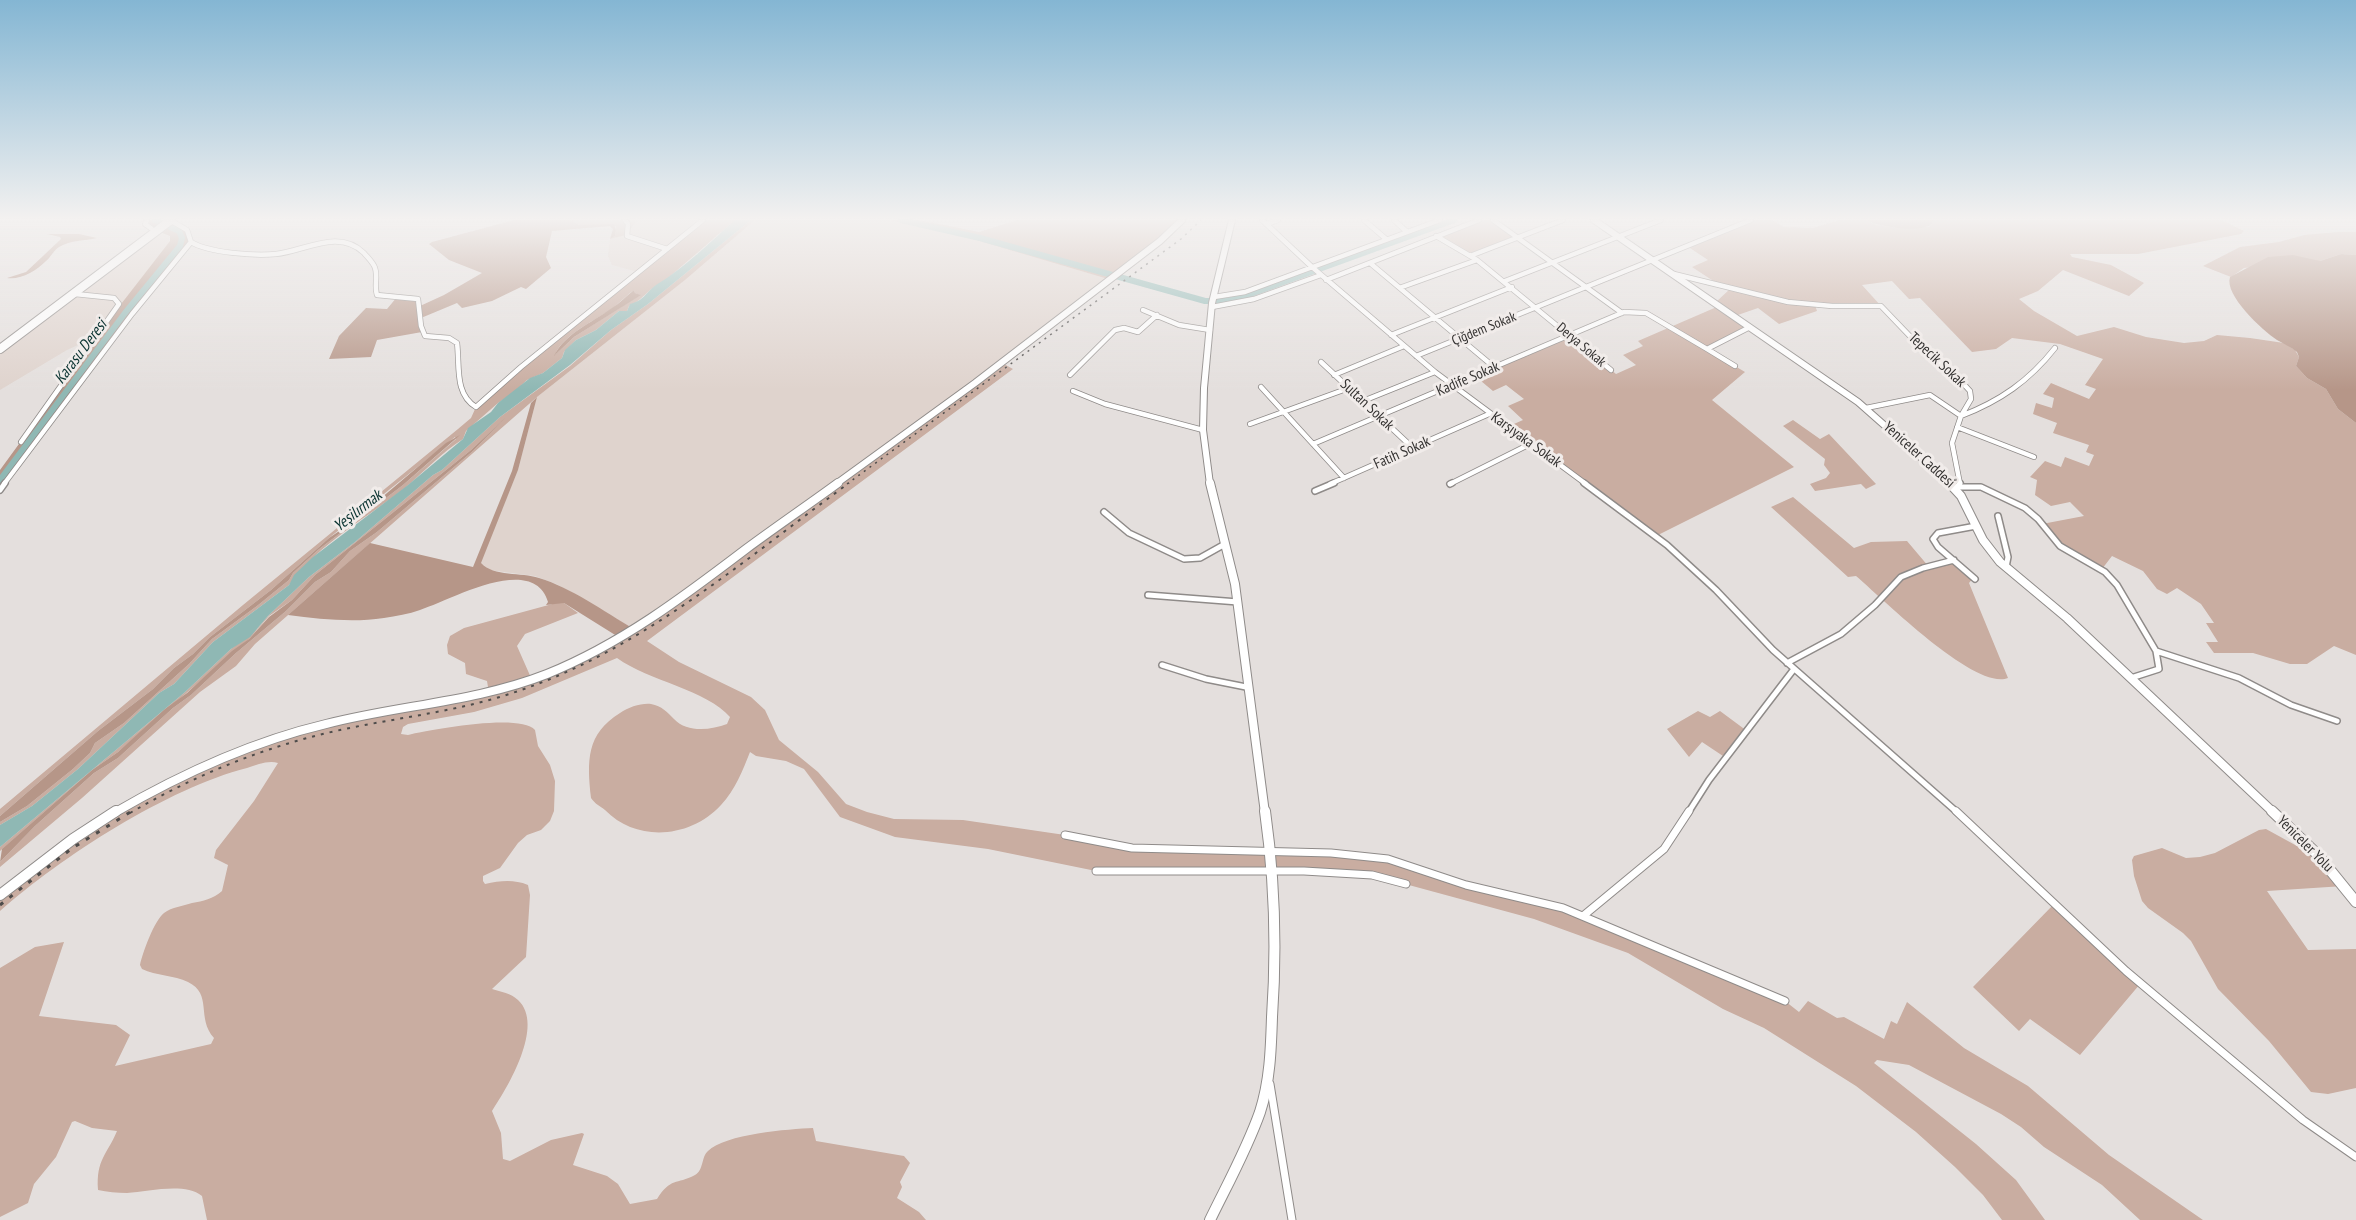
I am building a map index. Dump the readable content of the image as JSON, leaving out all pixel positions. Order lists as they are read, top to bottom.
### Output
{
  "streets": {
    "street": [
      "Çiğdem Sokak",
      "Derya Sokak",
      "Tepecik Sokak",
      "Kadife Sokak",
      "Sultan Sokak",
      "Karşıyaka Sokak",
      "Fatih Sokak",
      "Yeniceler Caddesi",
      "Yeniceler Yolu"
    ]
  },
  "crossings": [
    ["Çiğdem Sokak", "Derya Sokak"],
    ["Çiğdem Sokak", "Karşıyaka Sokak"],
    ["Derya Sokak", "Kadife Sokak"],
    ["Tepecik Sokak", "Yeniceler Caddesi"],
    ["Kadife Sokak", "Sultan Sokak"],
    ["Kadife Sokak", "Karşıyaka Sokak"],
    ["Sultan Sokak", "Fatih Sokak"],
    ["Karşıyaka Sokak", "Fatih Sokak"],
    ["Yeniceler Caddesi", "Yeniceler Yolu"]
  ],
  "water": ["Karasu Deresi", "Yeşilırmak"]
}
